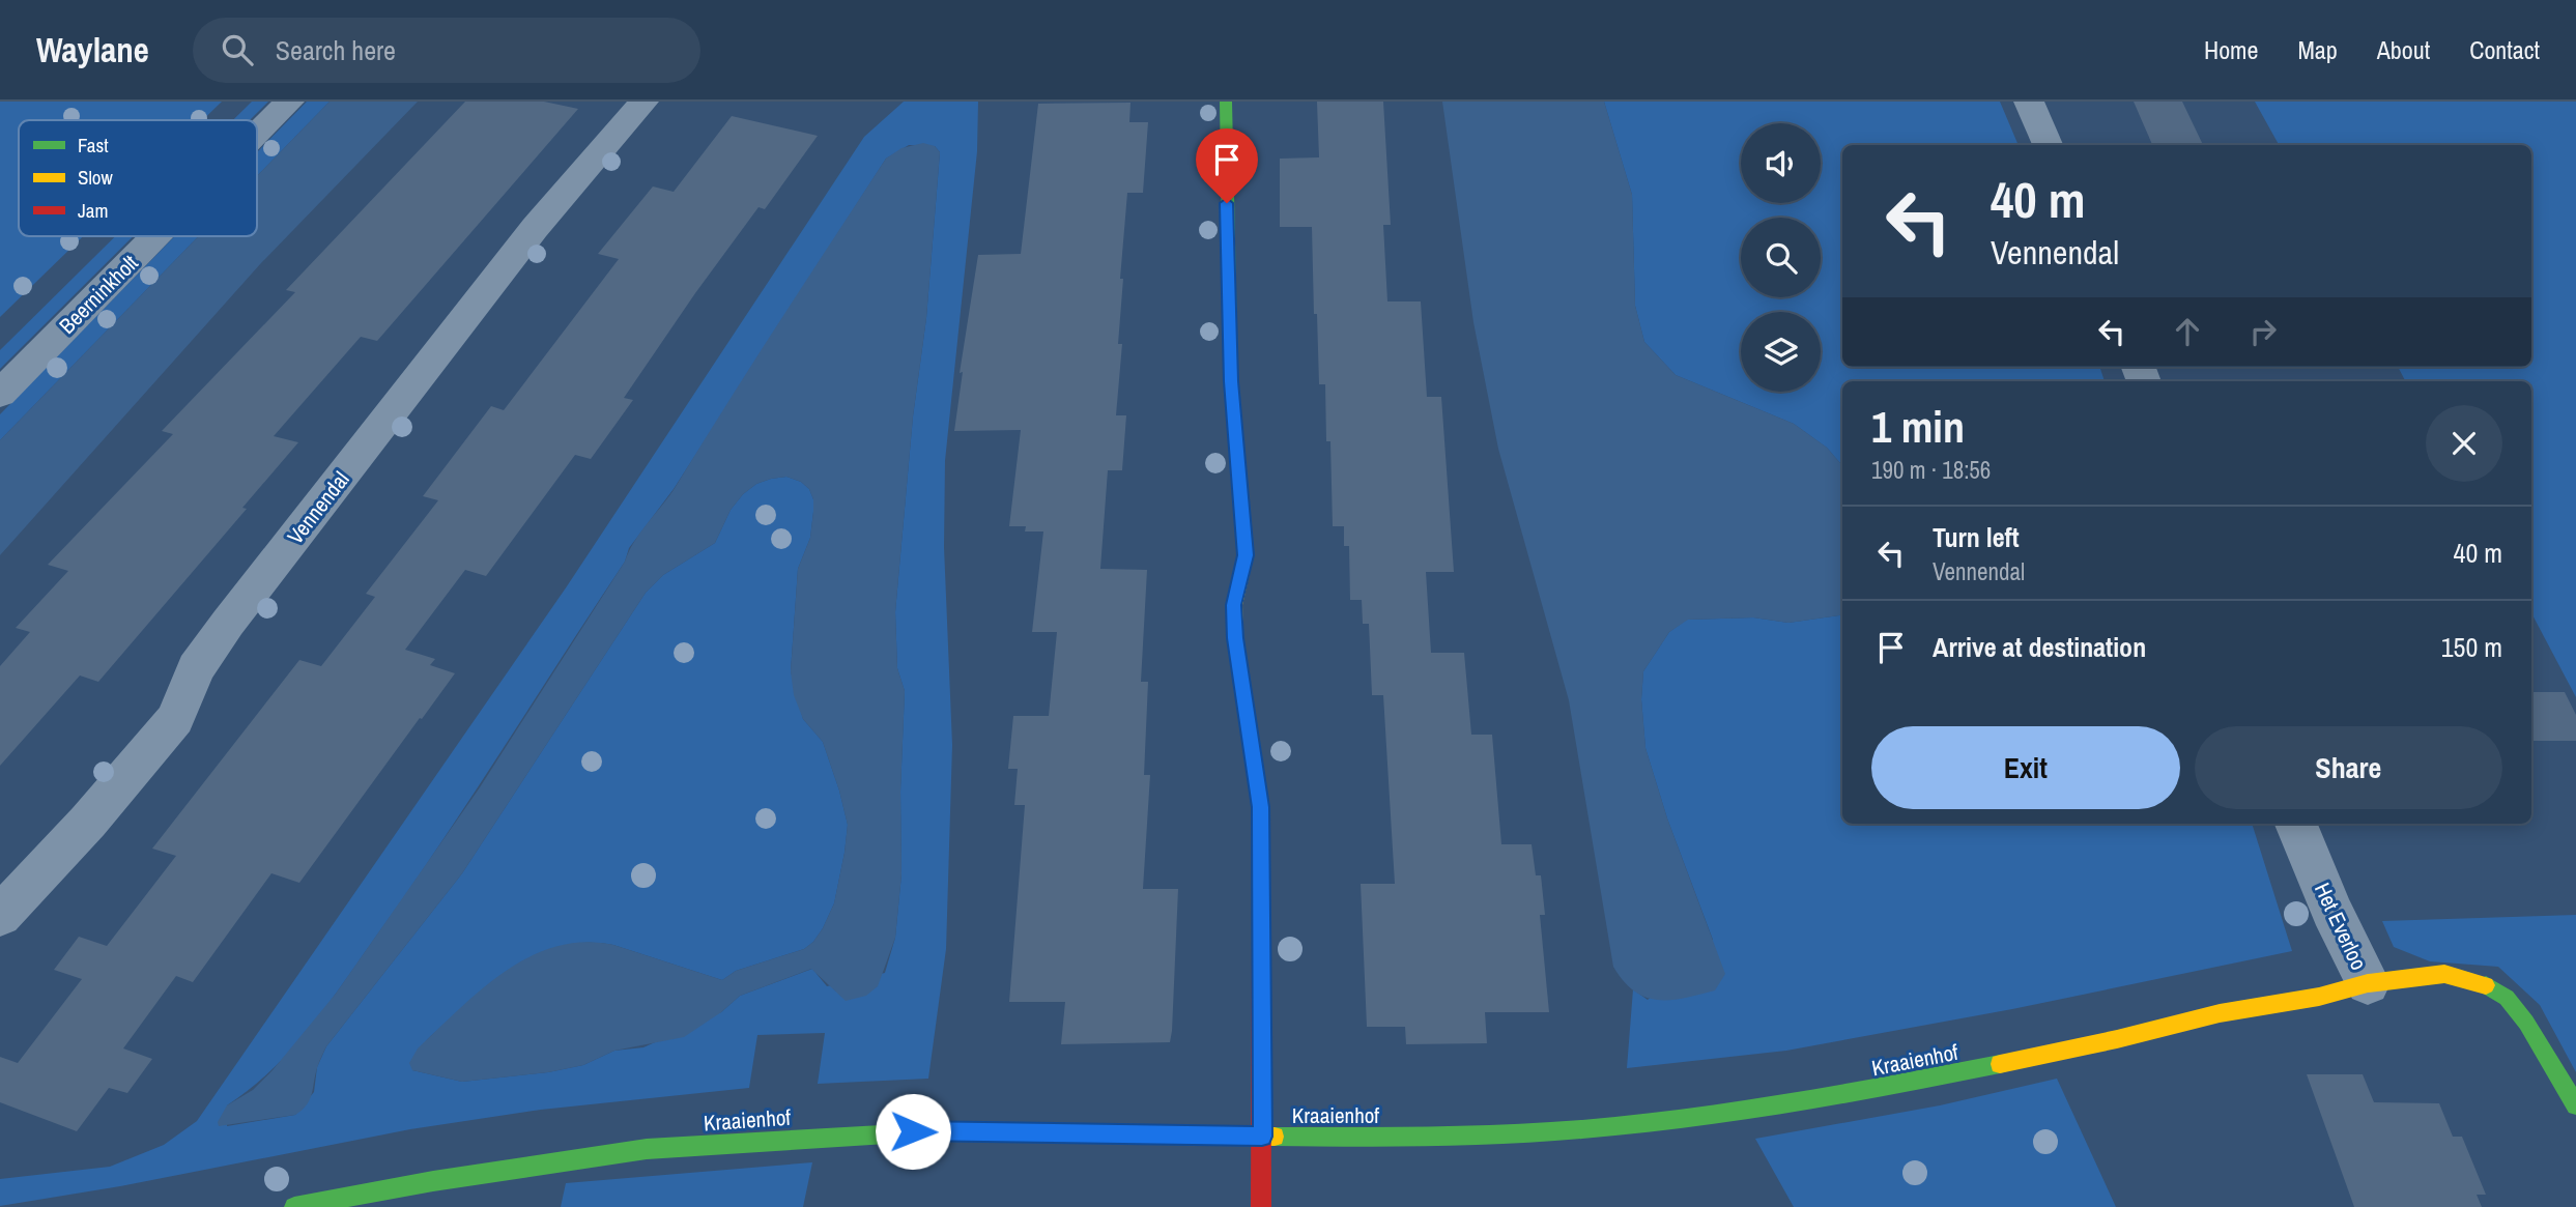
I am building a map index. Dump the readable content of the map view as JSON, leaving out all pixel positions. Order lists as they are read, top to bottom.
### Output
{
  "streets": {
    "street": [
      "Beerninkholt",
      "Vennendal",
      "Het Everloo",
      "Kraaienhof"
    ]
  },
  "crossings": [
    ["Het Everloo", "Kraaienhof"]
  ],
  "legend": ["Fast", "Slow", "Jam"],
  "page": {
    "header": "Waylane",
    "search": "Search here",
    "nav": [
      "Home",
      "Map",
      "About",
      "Contact"
    ],
    "turn": ["40 m", "Vennendal"],
    "heading": ["1 min", "190 m · 18:56"],
    "list": [
      {
        "name": "Turn left",
        "note": "Vennendal",
        "value": "40 m"
      },
      {
        "name": "Arrive at destination",
        "value": "150 m"
      }
    ],
    "buttons": ["Exit", "Share"]
  }
}
